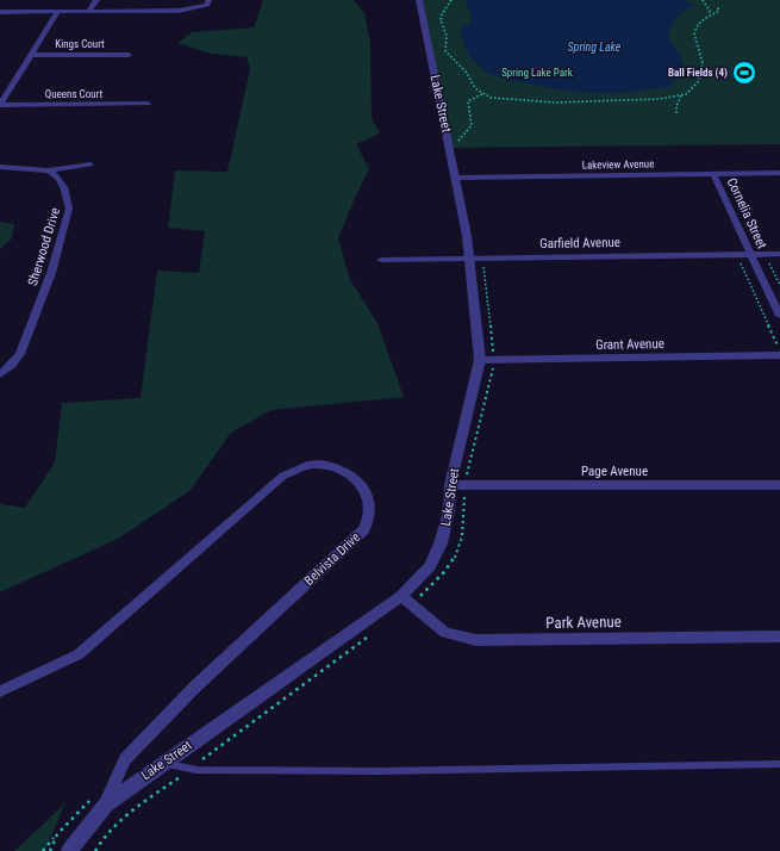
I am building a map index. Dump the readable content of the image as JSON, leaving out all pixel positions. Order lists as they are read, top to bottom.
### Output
{
  "streets": {
    "street": [
      "Kings Court",
      "Queens Court",
      "Lake Street",
      "Lakeview Avenue",
      "Cornelia Street",
      "Garfield Avenue",
      "Sherwood Drive",
      "Grant Avenue",
      "Page Avenue",
      "Belvista Drive",
      "Park Avenue"
    ]
  },
  "crossings": [
    ["Lake Street", "Lakeview Avenue"],
    ["Lake Street", "Garfield Avenue"],
    ["Lake Street", "Grant Avenue"],
    ["Lake Street", "Page Avenue"],
    ["Lake Street", "Belvista Drive"],
    ["Lake Street", "Park Avenue"],
    ["Lakeview Avenue", "Cornelia Street"],
    ["Cornelia Street", "Garfield Avenue"]
  ],
  "water": ["Spring Lake"],
  "parks": ["Spring Lake Park"],
  "places": {
    "sports": ["Ball Fields (4)"]
  }
}
